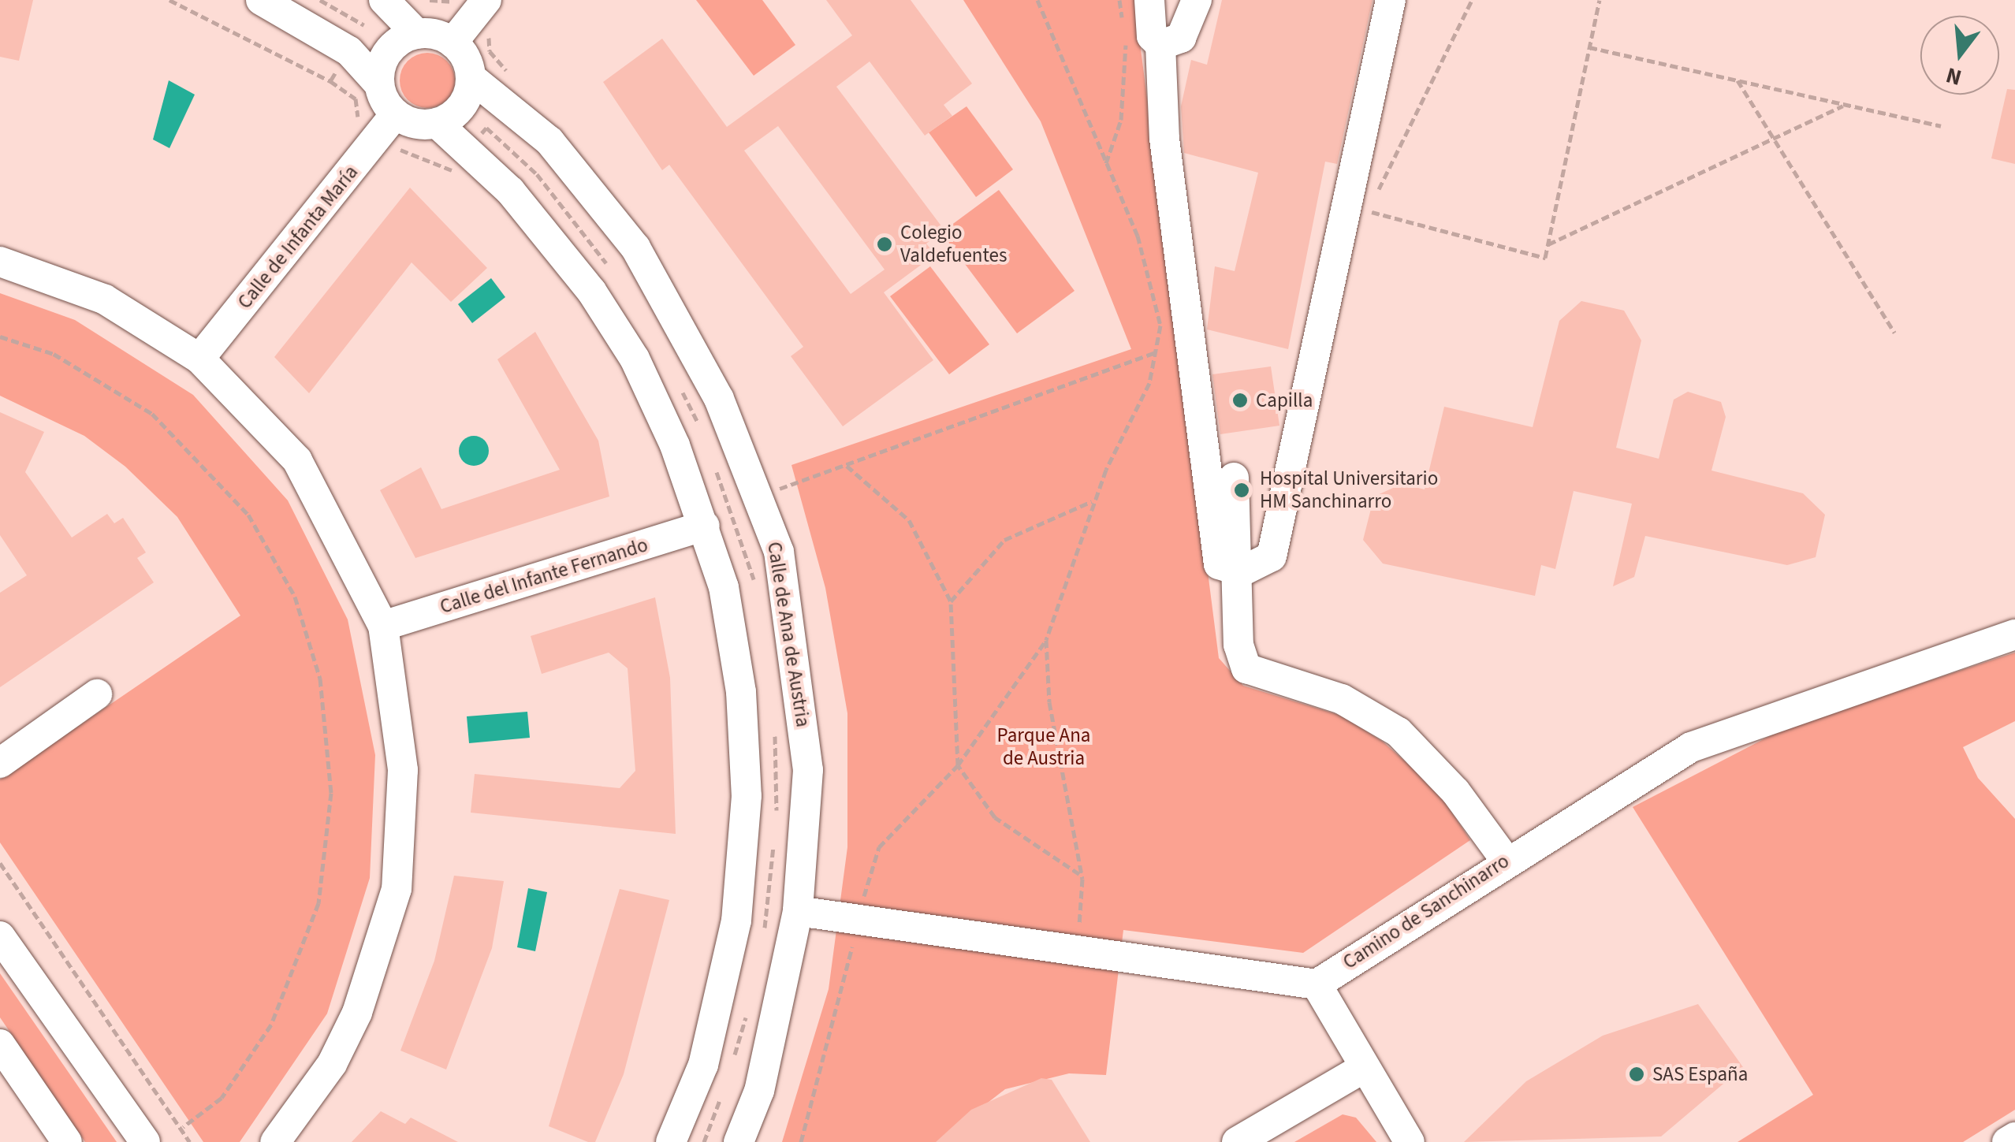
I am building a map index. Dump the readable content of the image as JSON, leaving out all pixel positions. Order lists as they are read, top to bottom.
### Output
{
  "streets": {
    "street": [
      "Calle de Infanta María",
      "Calle del Infante Fernando",
      "Calle de Ana de Austria",
      "Camino de Sanchinarro"
    ]
  },
  "crossings": [
    ["Calle de Infanta María", "Calle de Ana de Austria"]
  ],
  "parks": ["Parque Ana de Austria"],
  "places": [
    "Colegio Valdefuentes",
    "Capilla",
    "Hospital Universitario HM Sanchinarro",
    "SAS España"
  ],
  "north": "bottom"
}
